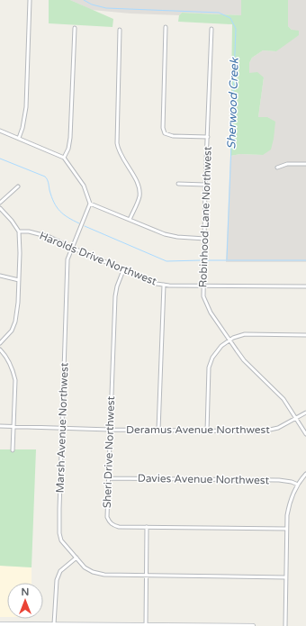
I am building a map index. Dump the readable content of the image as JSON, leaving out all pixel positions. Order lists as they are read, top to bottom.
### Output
{
  "streets": {
    "street": [
      "Robinhood Lane Northwest",
      "Harolds Drive Northwest",
      "Marsh Avenue Northwest",
      "Deramus Avenue Northwest",
      "Sheri Drive Northwest",
      "Davies Avenue Northwest"
    ]
  },
  "crossings": [
    ["Robinhood Lane Northwest", "Harolds Drive Northwest"],
    ["Robinhood Lane Northwest", "Deramus Avenue Northwest"],
    ["Harolds Drive Northwest", "Marsh Avenue Northwest"],
    ["Harolds Drive Northwest", "Sheri Drive Northwest"],
    ["Marsh Avenue Northwest", "Deramus Avenue Northwest"],
    ["Deramus Avenue Northwest", "Sheri Drive Northwest"],
    ["Sheri Drive Northwest", "Davies Avenue Northwest"]
  ],
  "water": ["Sherwood Creek"],
  "north": "top"
}
